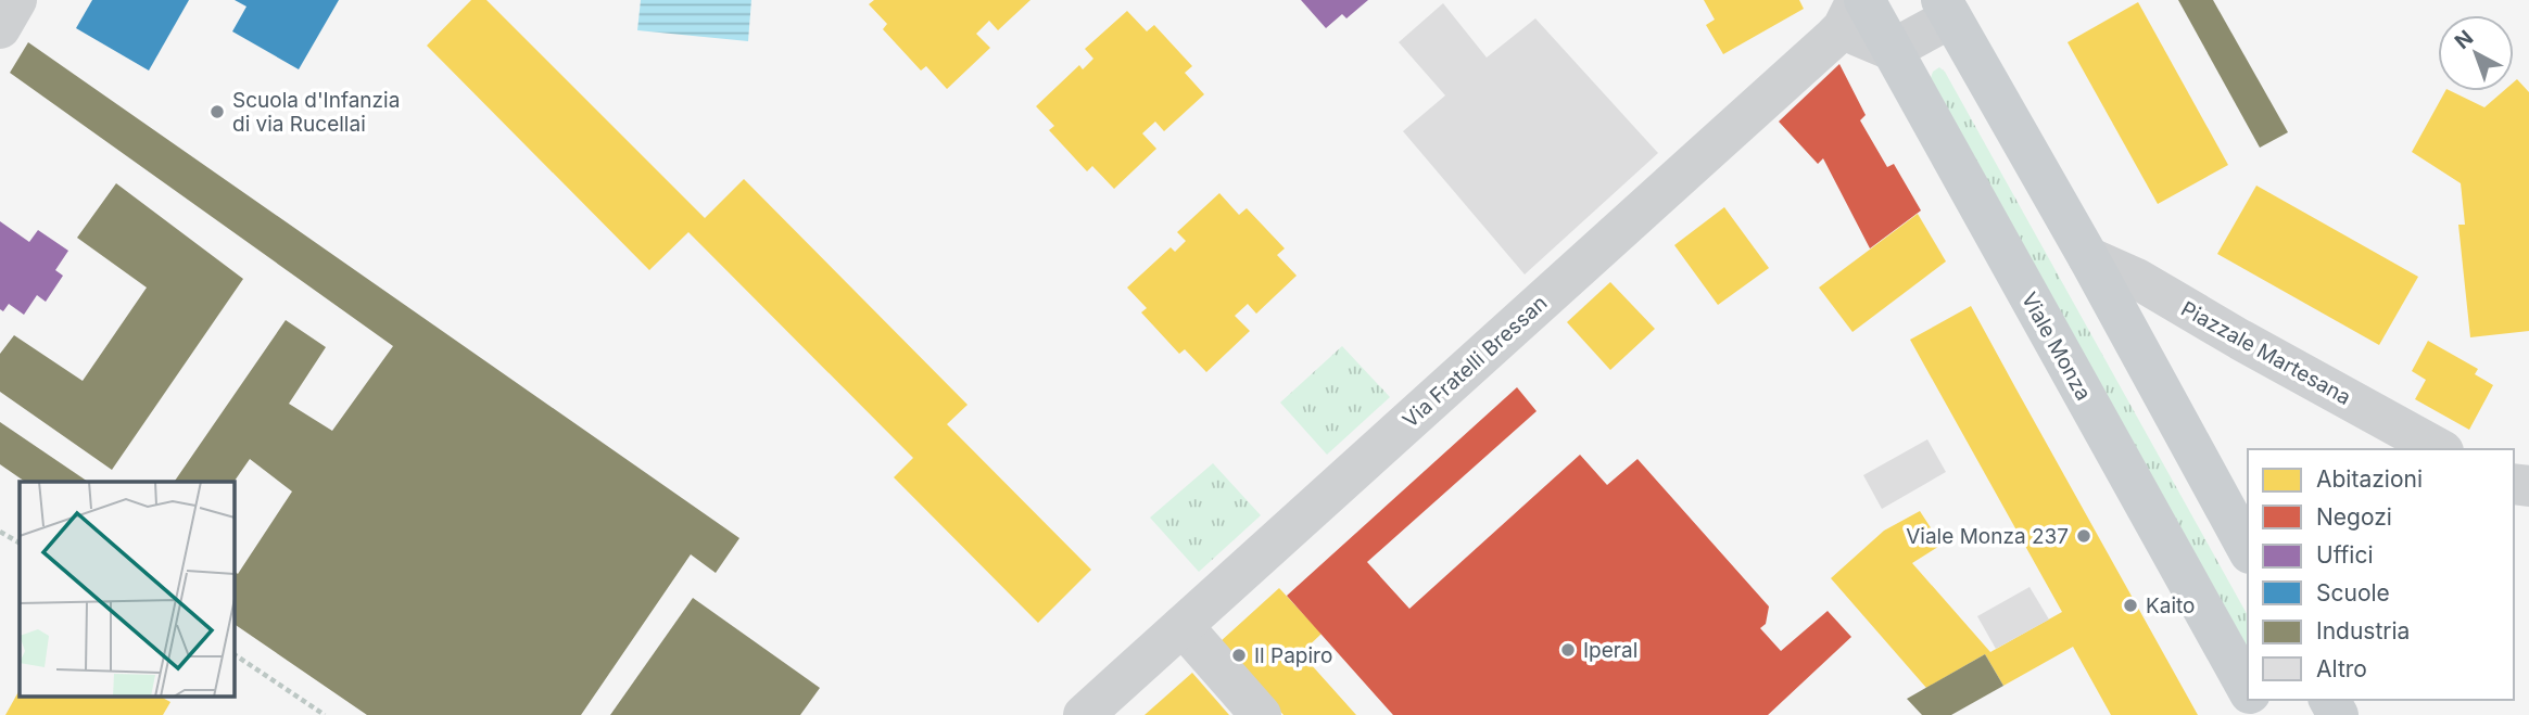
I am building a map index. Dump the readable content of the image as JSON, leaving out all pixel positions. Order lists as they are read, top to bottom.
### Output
{
  "streets": {
    "main road": ["Viale Monza"],
    "street": ["Piazzale Martesana", "Via Fratelli Bressan"]
  },
  "crossings": [
    ["Viale Monza", "Via Fratelli Bressan"]
  ],
  "places": [
    "Scuola d'Infanzia di via Rucellai",
    "Viale Monza 237",
    "Kaito",
    "Iperal",
    "Il Papiro"
  ],
  "legend": [
    "Abitazioni",
    "Negozi",
    "Uffici",
    "Scuole",
    "Industria",
    "Altro"
  ],
  "north": "top left"
}
